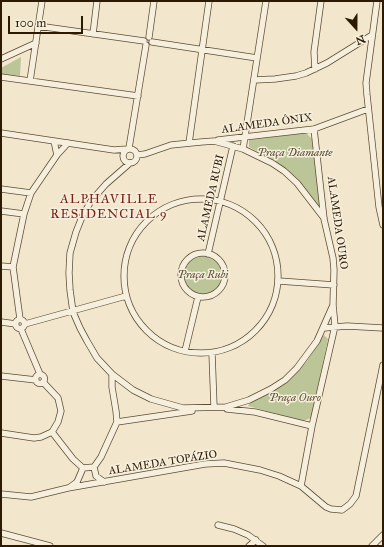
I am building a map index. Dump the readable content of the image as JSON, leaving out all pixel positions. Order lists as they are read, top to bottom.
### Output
{
  "streets": {
    "street": [
      "ALAMEDA ÔNIX",
      "ALAMEDA RUBI",
      "ALAMEDA OURO",
      "ALAMEDA TOPÁZIO"
    ]
  },
  "crossings": [
    ["ALAMEDA ÔNIX", "ALAMEDA OURO"],
    ["ALAMEDA OURO", "ALAMEDA TOPÁZIO"]
  ],
  "districts": ["ALPHAVILLE RESIDENCIAL 9"],
  "parks": ["Praça Diamante", "Praça Rubi", "Praça Ouro"],
  "scale_bar": "100 m",
  "north": "bottom"
}
